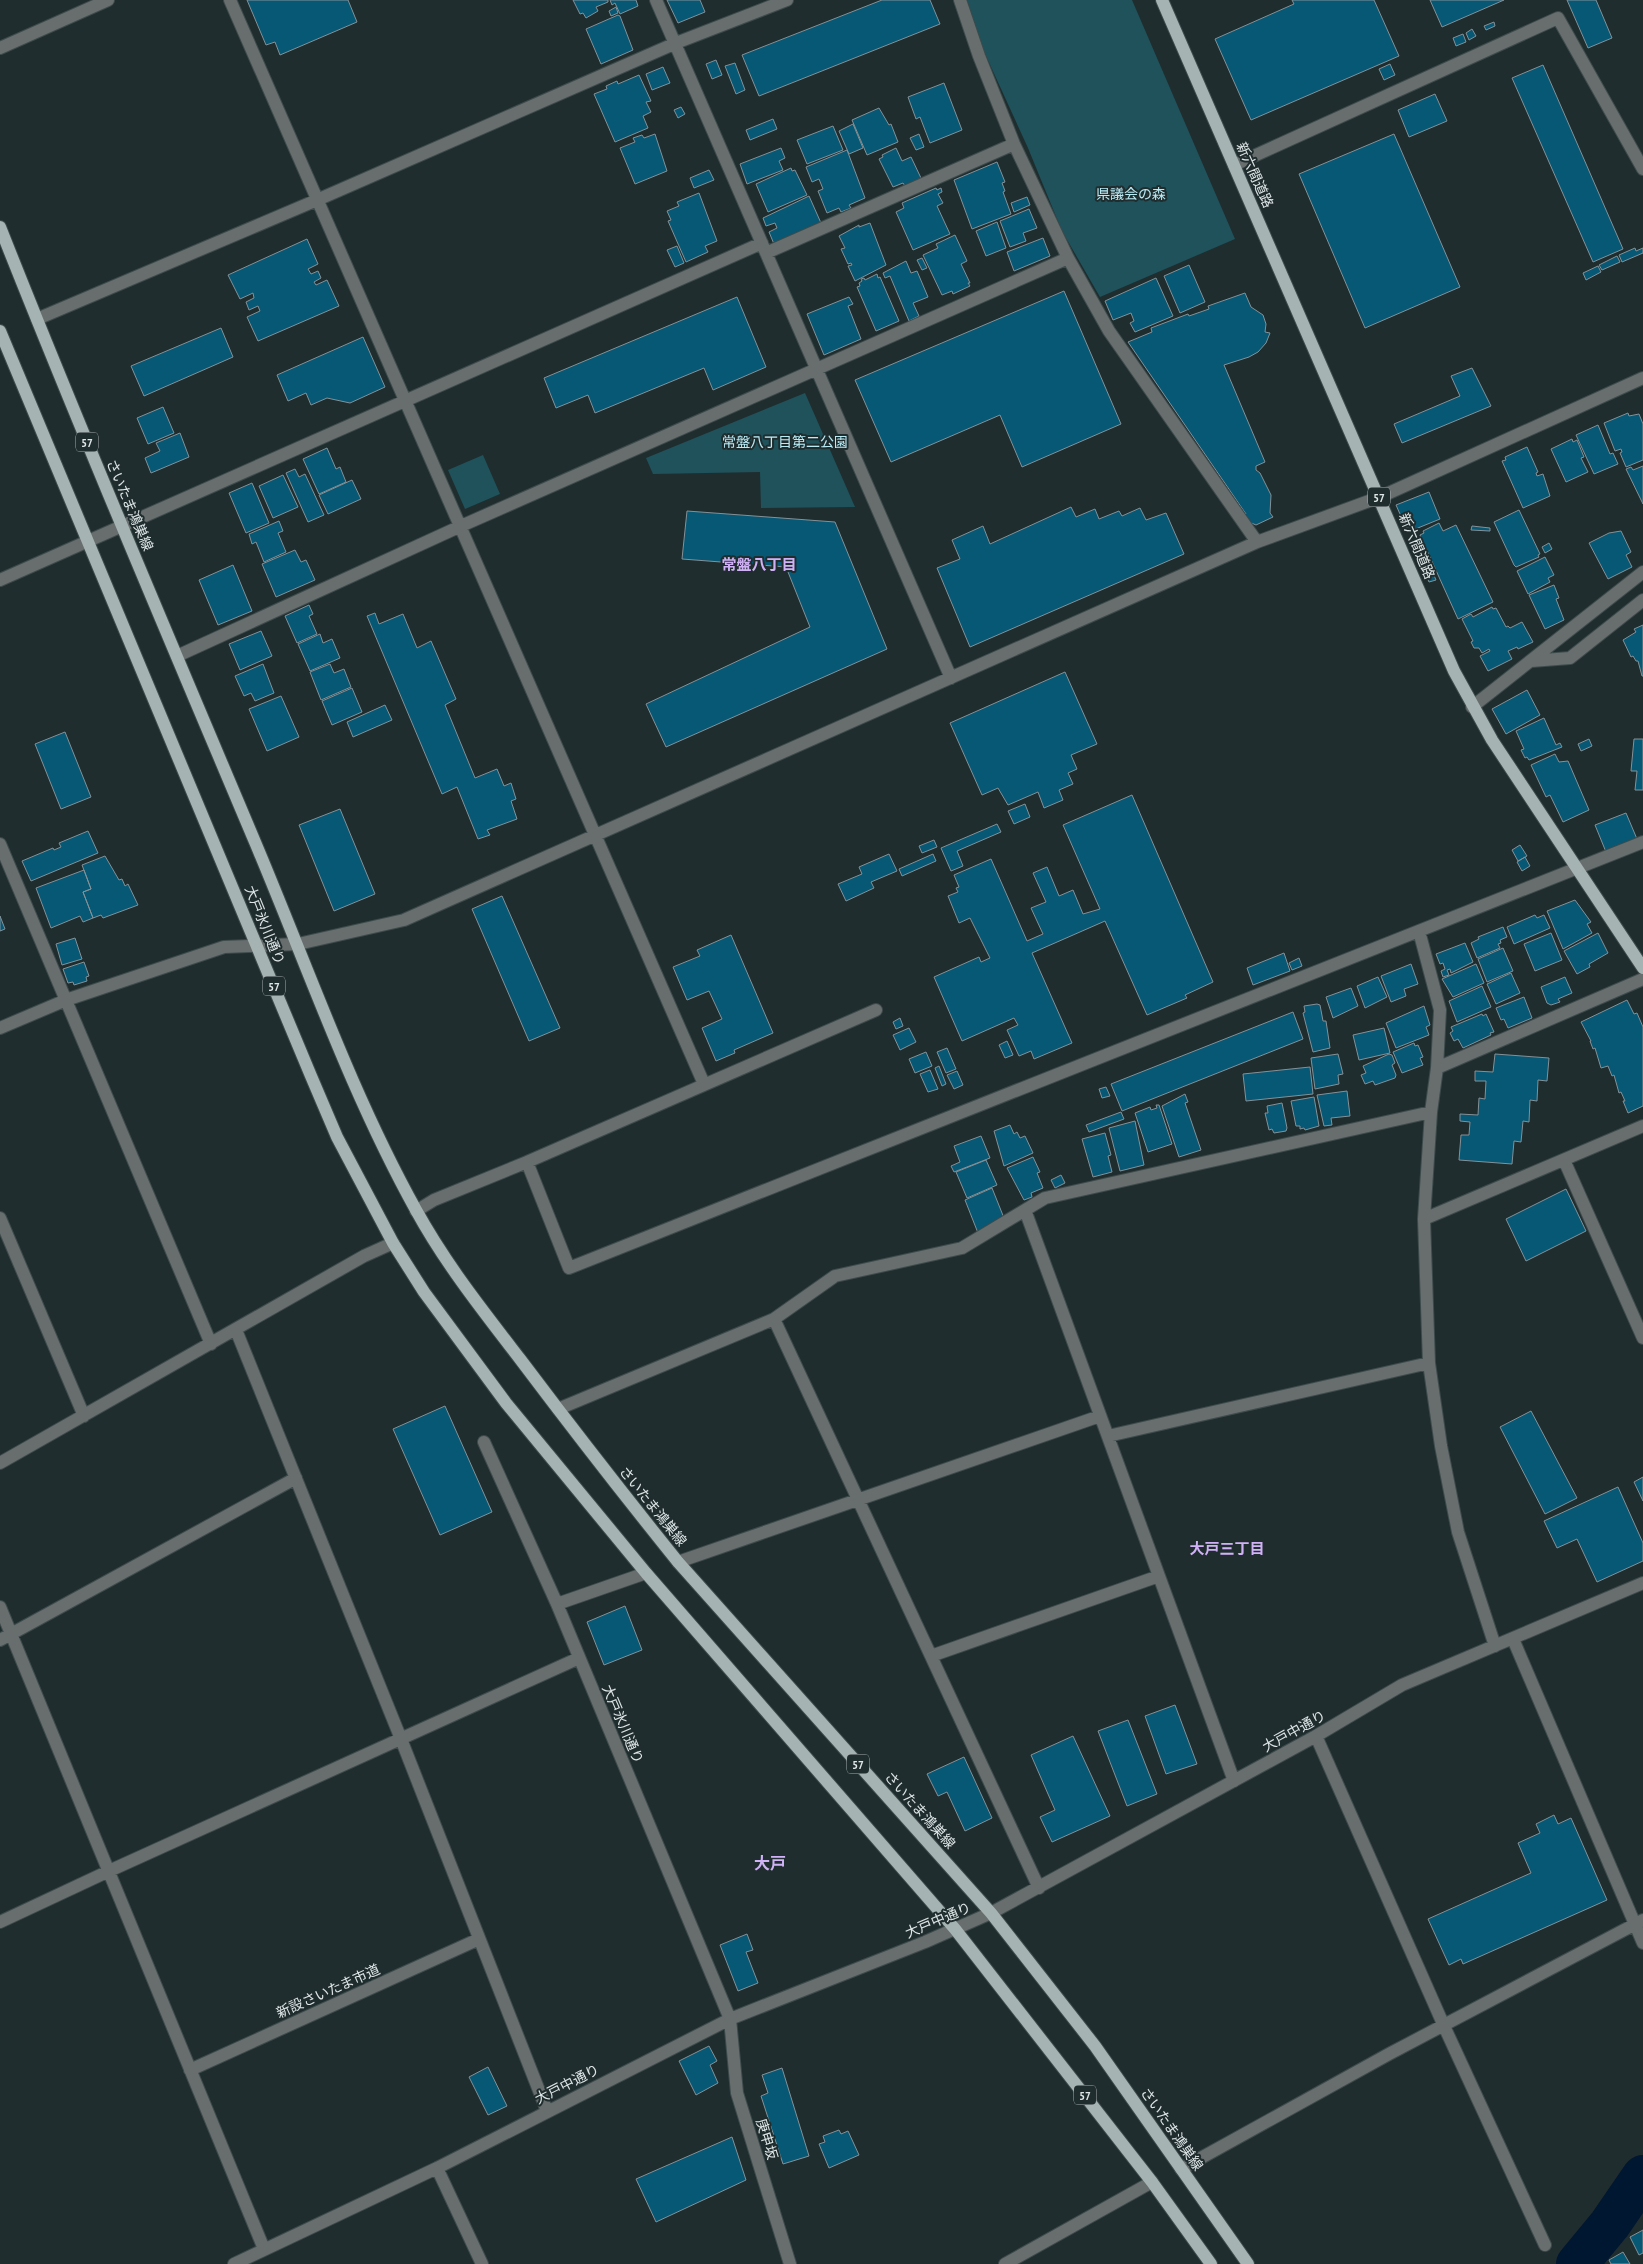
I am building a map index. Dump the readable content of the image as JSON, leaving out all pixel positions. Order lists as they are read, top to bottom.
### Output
{
  "streets": {
    "main road": [
      "新六間道路",
      "57",
      "さいたま鴻巣線",
      "大戸氷川通り"
    ],
    "street": ["大戸中通り", "新設さいたま市道", "庚申坂"]
  },
  "crossings": [
    ["57", "大戸氷川通り"],
    ["57", "大戸中通り"],
    ["さいたま鴻巣線", "大戸氷川通り"],
    ["さいたま鴻巣線", "大戸中通り"],
    ["大戸氷川通り", "大戸中通り"],
    ["大戸氷川通り", "庚申坂"],
    ["大戸中通り", "庚申坂"]
  ],
  "districts": ["常盤八丁目", "大戸三丁目", "大戸"],
  "parks": ["県議会の森", "常盤八丁目第二公園"]
}
